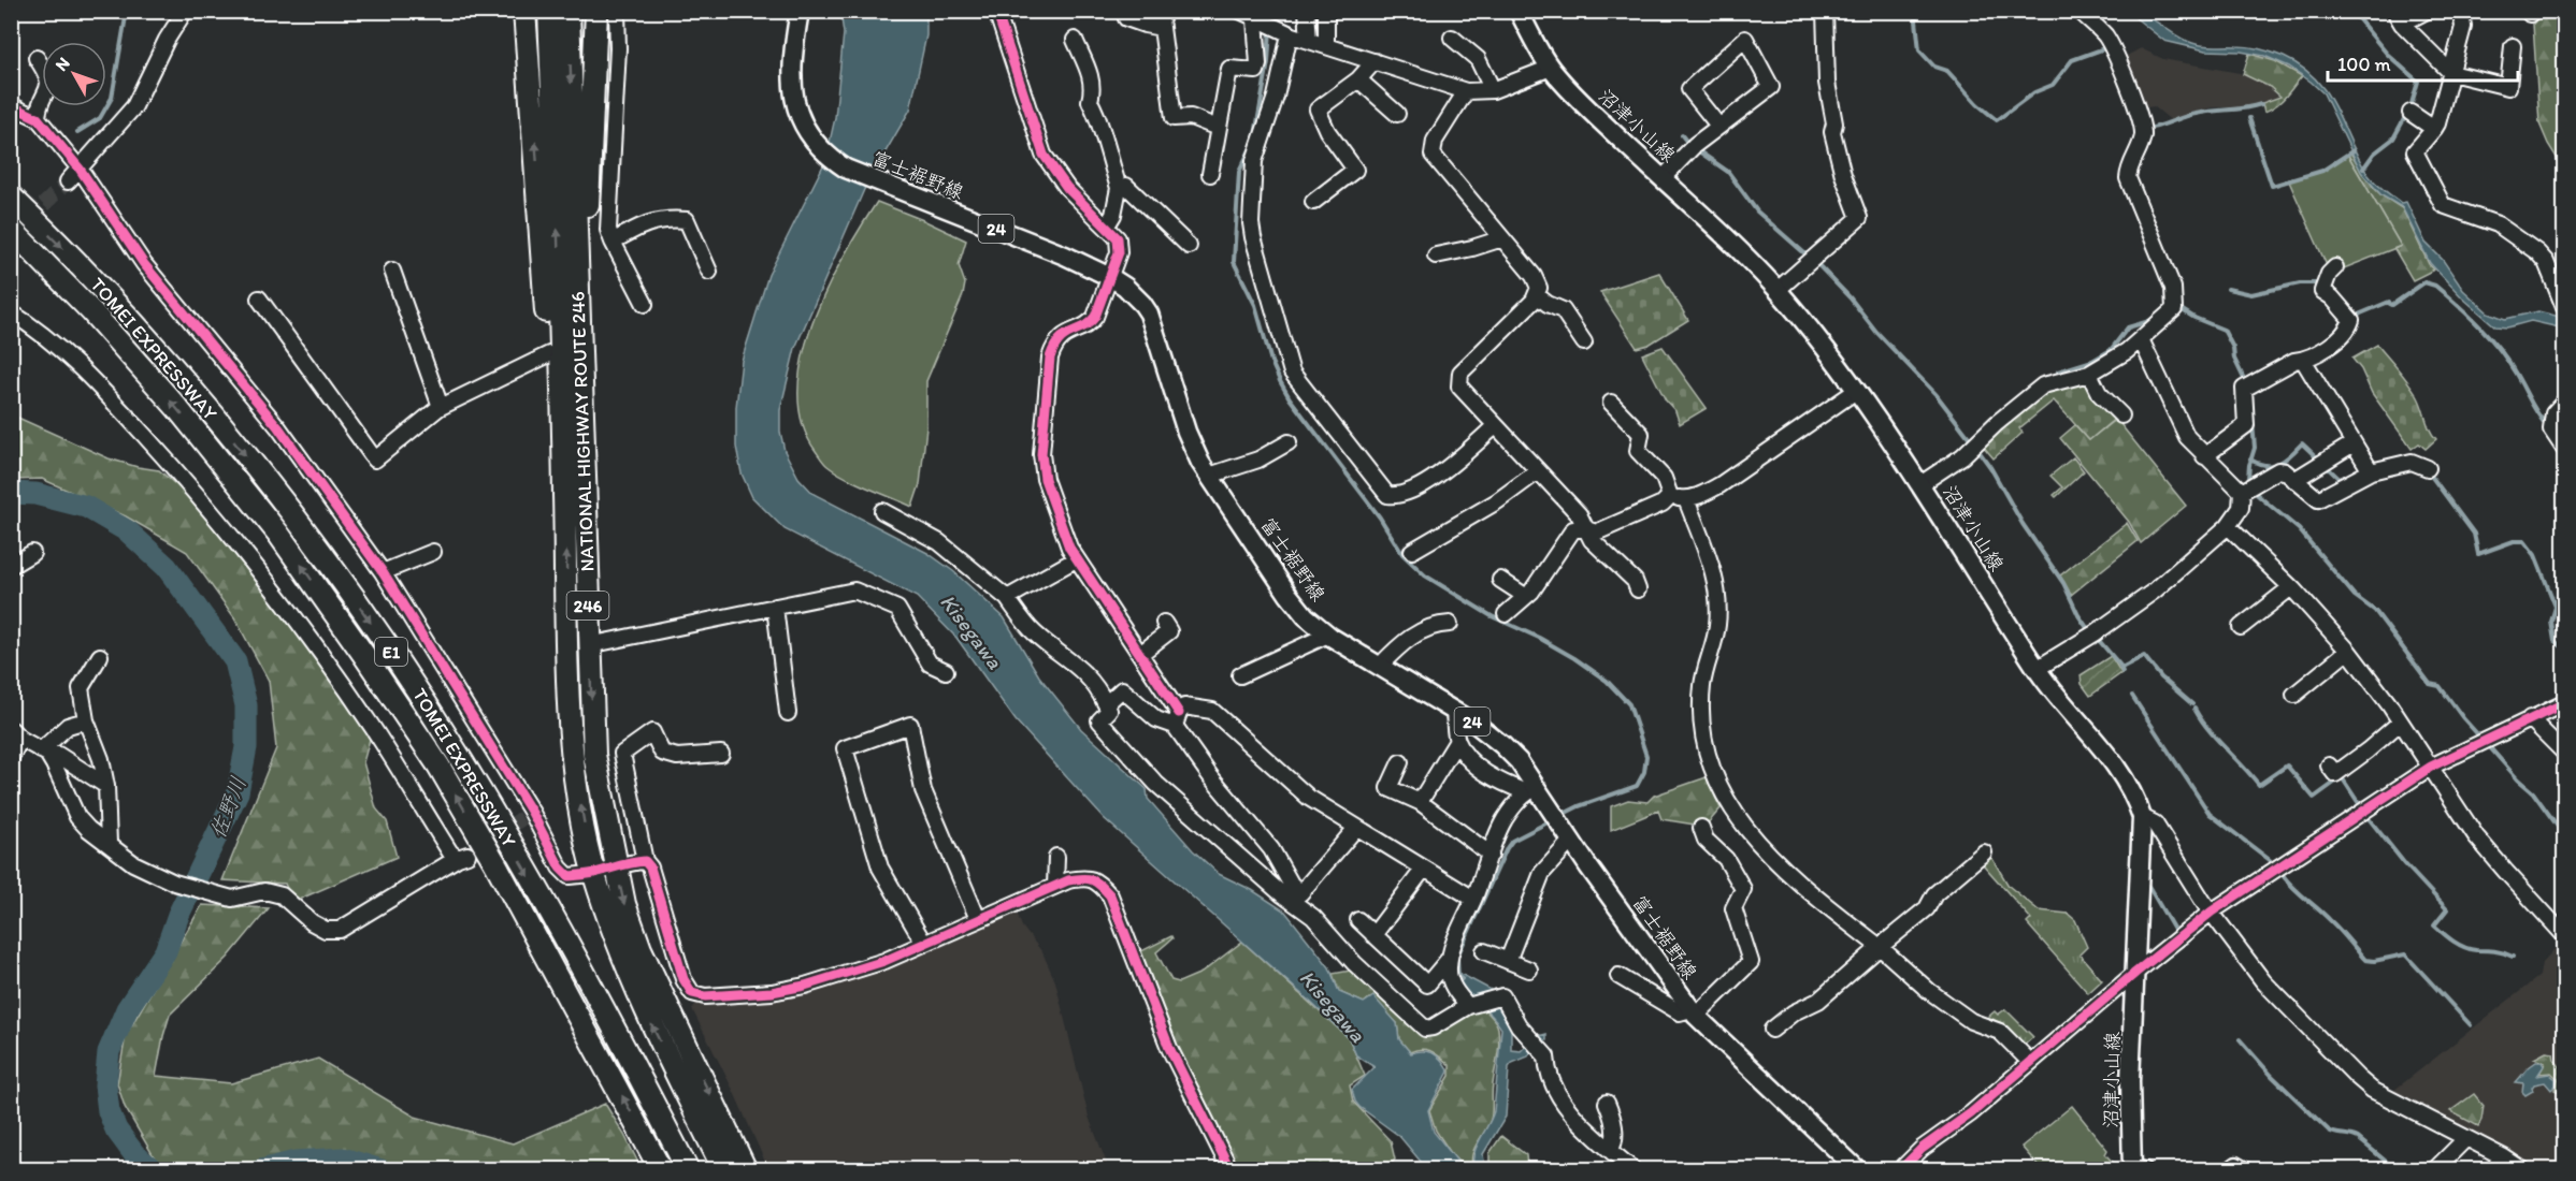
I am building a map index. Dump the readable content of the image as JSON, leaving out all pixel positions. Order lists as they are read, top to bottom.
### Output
{
  "streets": {
    "highway": [
      "TOMEI EXPRESSWAY",
      "NATIONAL HIGHWAY ROUTE 246",
      "246",
      "E1"
    ],
    "main road": ["沼津小山線", "富士裾野線", "24"]
  },
  "water": ["Kisegawa", "佐野川"],
  "scale_bar": "100 m",
  "north": "top left"
}
